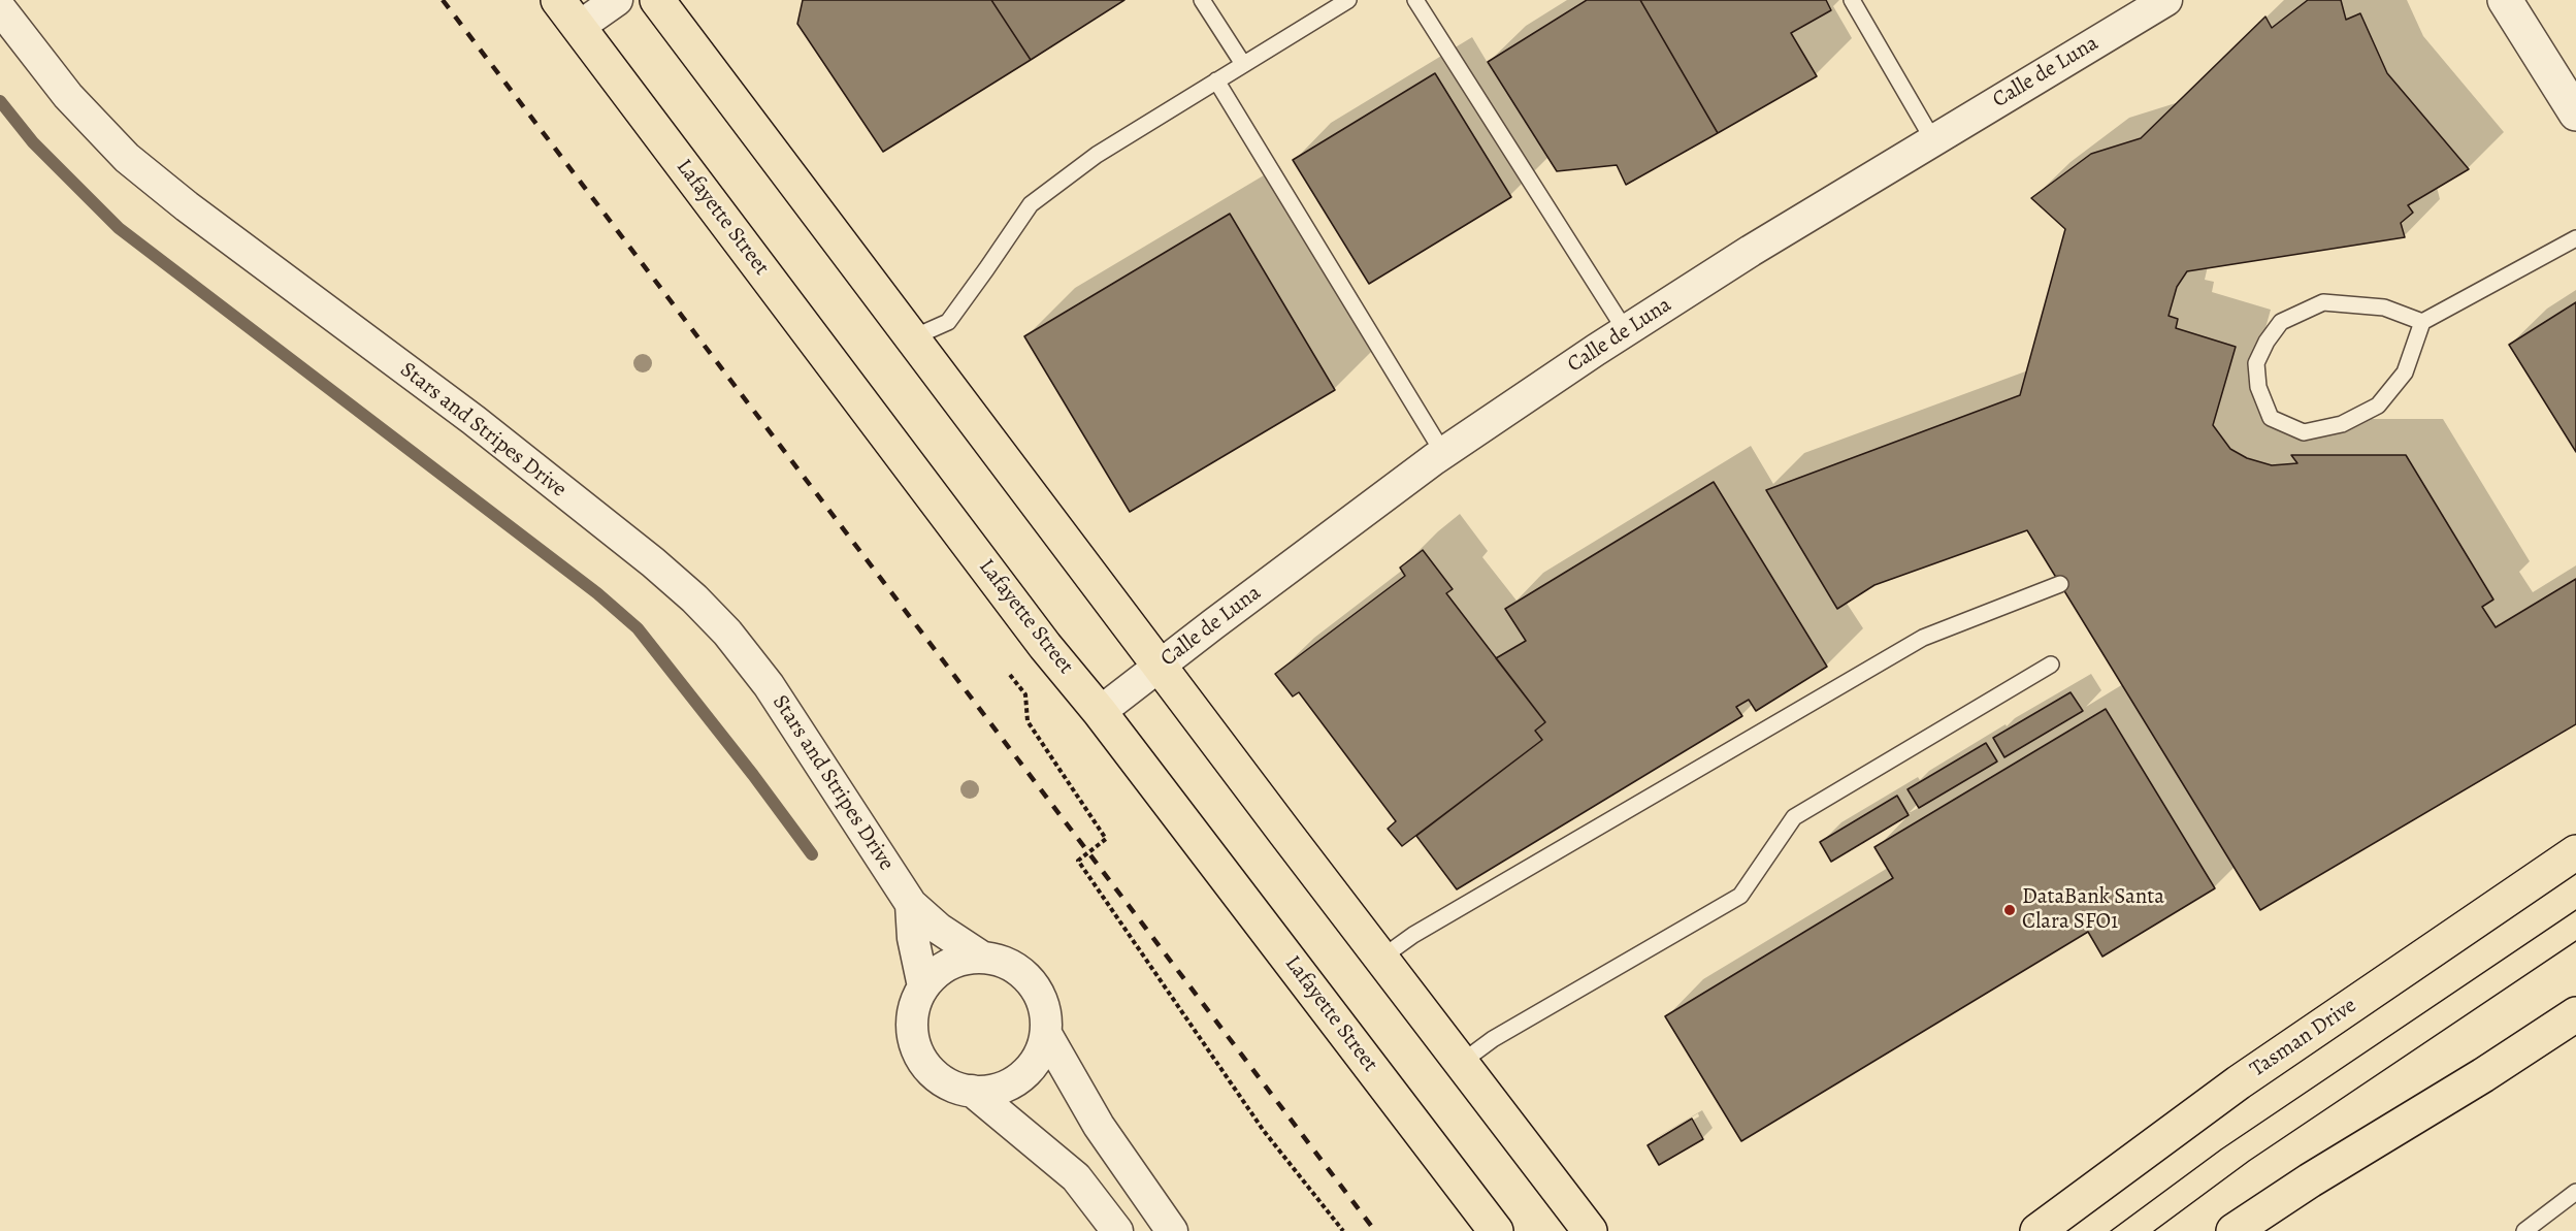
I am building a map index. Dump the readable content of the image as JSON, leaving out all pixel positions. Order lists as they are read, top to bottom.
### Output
{
  "streets": {
    "main road": ["Lafayette Street", "Tasman Drive"],
    "street": ["Calle de Luna", "Stars and Stripes Drive"]
  },
  "crossings": [
    ["Calle de Luna", "Lafayette Street"]
  ],
  "places": ["DataBank Santa Clara SFO1"]
}
